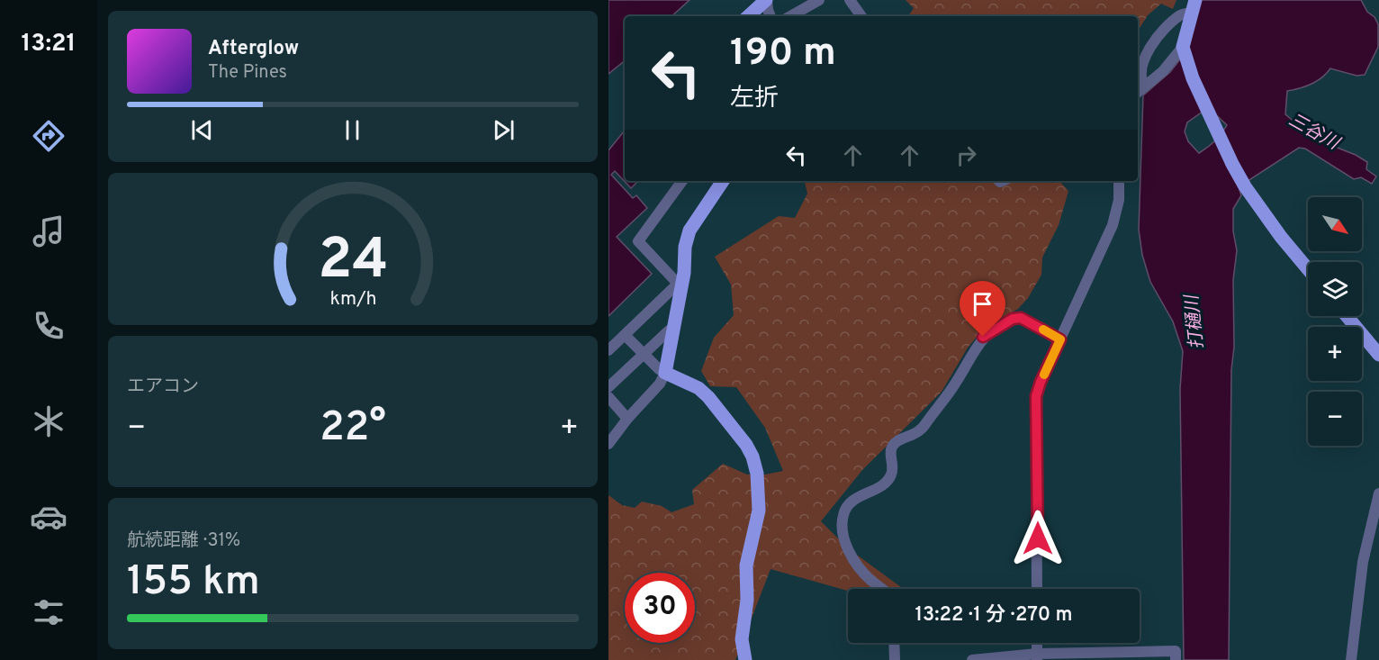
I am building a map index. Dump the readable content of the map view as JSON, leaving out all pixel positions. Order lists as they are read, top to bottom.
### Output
{
  "water": ["三谷川", "打樋川"],
  "north": "bottom right",
  "page": {
    "tabs": "13:21",
    "turn": ["190 m", "左折"],
    "song": ["Afterglow", "The Pines"],
    "map_buttons": ["+", "−"],
    "tile": [
      "エアコン",
      ["航続距離 · 31%", "155 km"]
    ],
    "heat": ["−", "22°", "+"],
    "limit": "30",
    "trip": "13:22 · 1 分 · 270 m",
    "gauge": ["24", "km/h"]
  }
}
